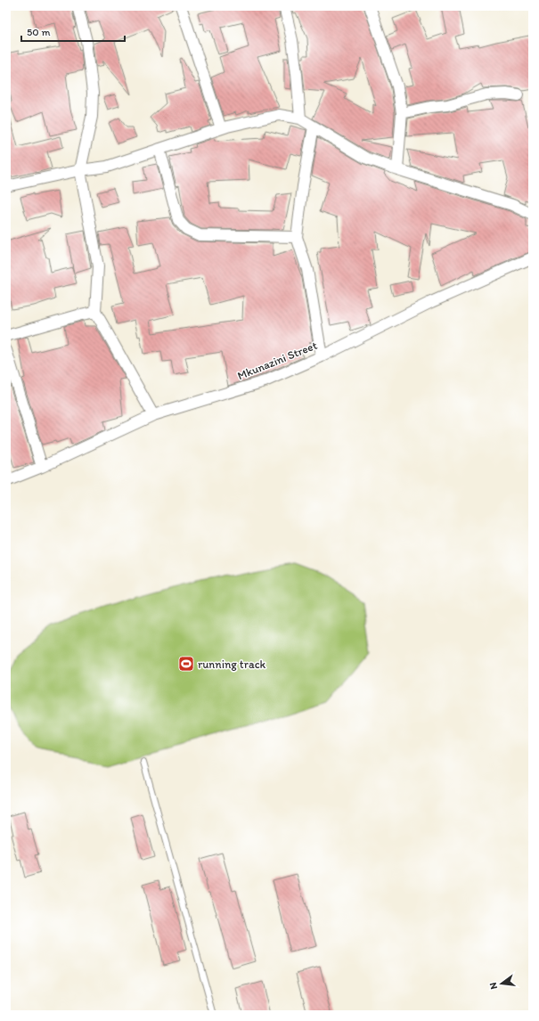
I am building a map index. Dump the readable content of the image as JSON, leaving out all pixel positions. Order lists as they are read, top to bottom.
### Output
{
  "streets": {
    "street": ["Mkunazini Street"]
  },
  "places": {
    "sports": ["running track"]
  },
  "scale_bar": "50 m",
  "north": "left"
}
